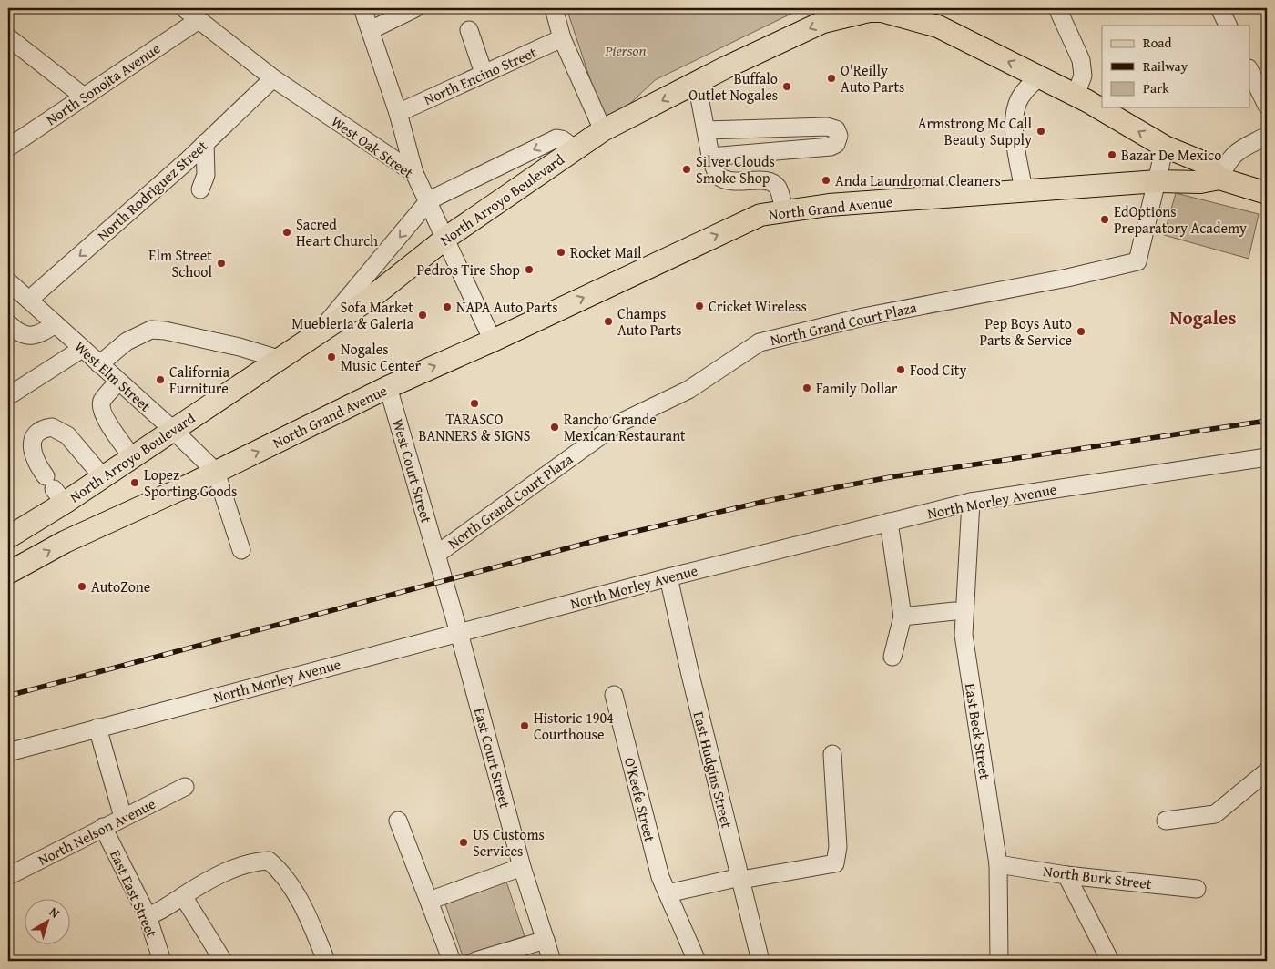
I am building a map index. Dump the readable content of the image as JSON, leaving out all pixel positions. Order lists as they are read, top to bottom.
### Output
{
  "streets": {
    "main road": ["North Arroyo Boulevard", "North Grand Avenue"],
    "street": [
      "North Encino Street",
      "North Sonoita Avenue",
      "West Oak Street",
      "North Rodriguez Street",
      "North Grand Court Plaza",
      "West Elm Street",
      "West Court Street",
      "North Morley Avenue",
      "East Beck Street",
      "East Court Street",
      "East Hudgins Street",
      "O'Keefe Street",
      "North Nelson Avenue",
      "North Burk Street",
      "East East Street"
    ]
  },
  "crossings": [
    ["North Sonoita Avenue", "West Oak Street"],
    ["West Oak Street", "North Rodriguez Street"],
    ["West Oak Street", "North Arroyo Boulevard"],
    ["West Oak Street", "North Grand Avenue"],
    ["North Rodriguez Street", "West Elm Street"],
    ["North Arroyo Boulevard", "North Grand Avenue"],
    ["North Arroyo Boulevard", "North Grand Court Plaza"],
    ["North Arroyo Boulevard", "West Elm Street"],
    ["North Grand Avenue", "North Grand Court Plaza"],
    ["North Grand Avenue", "West Elm Street"],
    ["North Grand Avenue", "West Court Street"],
    ["North Grand Court Plaza", "West Court Street"],
    ["West Court Street", "North Morley Avenue"],
    ["West Court Street", "East Court Street"],
    ["North Morley Avenue", "East Beck Street"],
    ["North Morley Avenue", "East Court Street"],
    ["North Morley Avenue", "East Hudgins Street"],
    ["East Beck Street", "North Burk Street"],
    ["North Nelson Avenue", "East East Street"]
  ],
  "one_way": ["North Rodriguez Street", "North Arroyo Boulevard", "North Grand Avenue"],
  "districts": ["Nogales"],
  "parks": ["Pierson"],
  "places": [
    "O'Reilly Auto Parts",
    "Buffalo Outlet Nogales",
    "Armstrong Mc Call Beauty Supply",
    "Bazar De Mexico",
    "Silver Clouds Smoke Shop",
    "Anda Laundromat Cleaners",
    "EdOptions Preparatory Academy",
    "Sacred Heart Church",
    "Rocket Mail",
    "Elm Street School",
    "Pedros Tire Shop",
    "Cricket Wireless",
    "NAPA Auto Parts",
    "Sofa Market Muebleria & Galeria",
    "Champs Auto Parts",
    "Pep Boys Auto Parts & Service",
    "Nogales Music Center",
    "Food City",
    "California Furniture",
    "Family Dollar",
    "TARASCO BANNERS & SIGNS",
    "Rancho Grande Mexican Restaurant",
    "Lopez Sporting Goods",
    "AutoZone",
    "Historic 1904 Courthouse",
    "US Customs Services"
  ],
  "legend": ["Road", "Railway", "Park"],
  "north": "top right"
}
